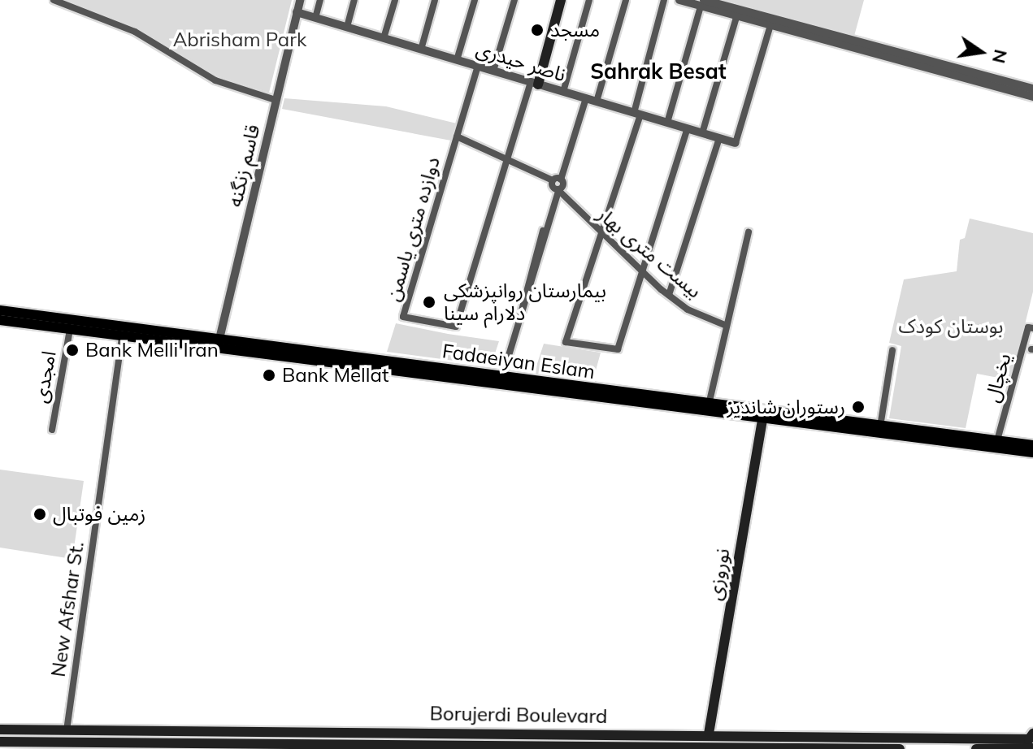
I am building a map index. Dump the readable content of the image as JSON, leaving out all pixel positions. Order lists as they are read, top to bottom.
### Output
{
  "streets": {
    "main road": ["Fadaeiyan Eslam", "نوروزی", "Borujerdi Boulevard"],
    "street": [
      "ناصر حیدری",
      "قاسم زنگنه",
      "دوازده متری یاسمن",
      "بیست متری بهار",
      "امجدی",
      "یخچال",
      "New Afshar St."
    ]
  },
  "crossings": [
    ["ناصر حیدری", "قاسم زنگنه"],
    ["قاسم زنگنه", "Fadaeiyan Eslam"],
    ["Fadaeiyan Eslam", "امجدی"],
    ["Fadaeiyan Eslam", "یخچال"],
    ["Fadaeiyan Eslam", "نوروزی"],
    ["Fadaeiyan Eslam", "New Afshar St."],
    ["نوروزی", "Borujerdi Boulevard"],
    ["New Afshar St.", "Borujerdi Boulevard"]
  ],
  "districts": ["Sahrak Besat"],
  "parks": ["Abrisham Park", "بوستان کودک"],
  "places": [
    "مسجد",
    "بیمارستان روانپزشکی دلارام سینا",
    "Bank Melli Iran",
    "Bank Mellat",
    "رستوران شاندیز",
    "زمین فوتبال"
  ],
  "north": "right"
}
